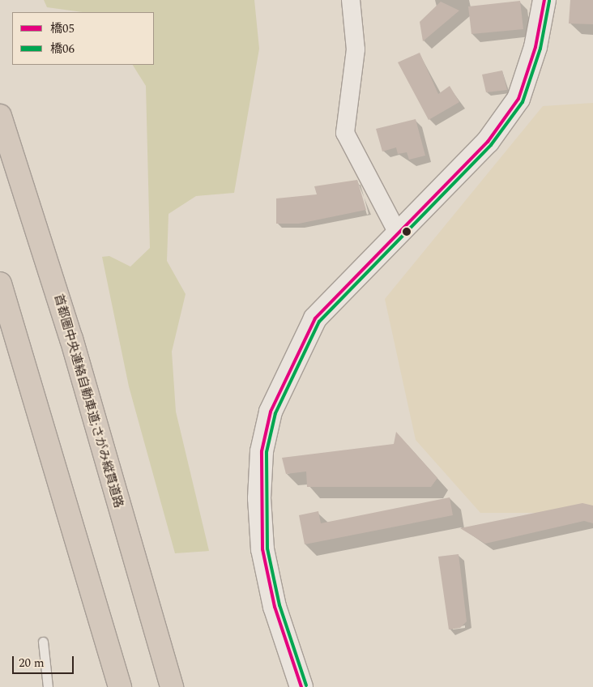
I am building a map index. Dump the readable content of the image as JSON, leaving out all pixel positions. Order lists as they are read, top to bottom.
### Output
{
  "streets": {
    "highway": ["首都圏中央連絡自動車道;さがみ縦貫道路"]
  },
  "lines": ["transit line 橋05", "transit line 橋06"],
  "legend": ["橋05", "橋06"],
  "scale_bar": "20 m"
}
